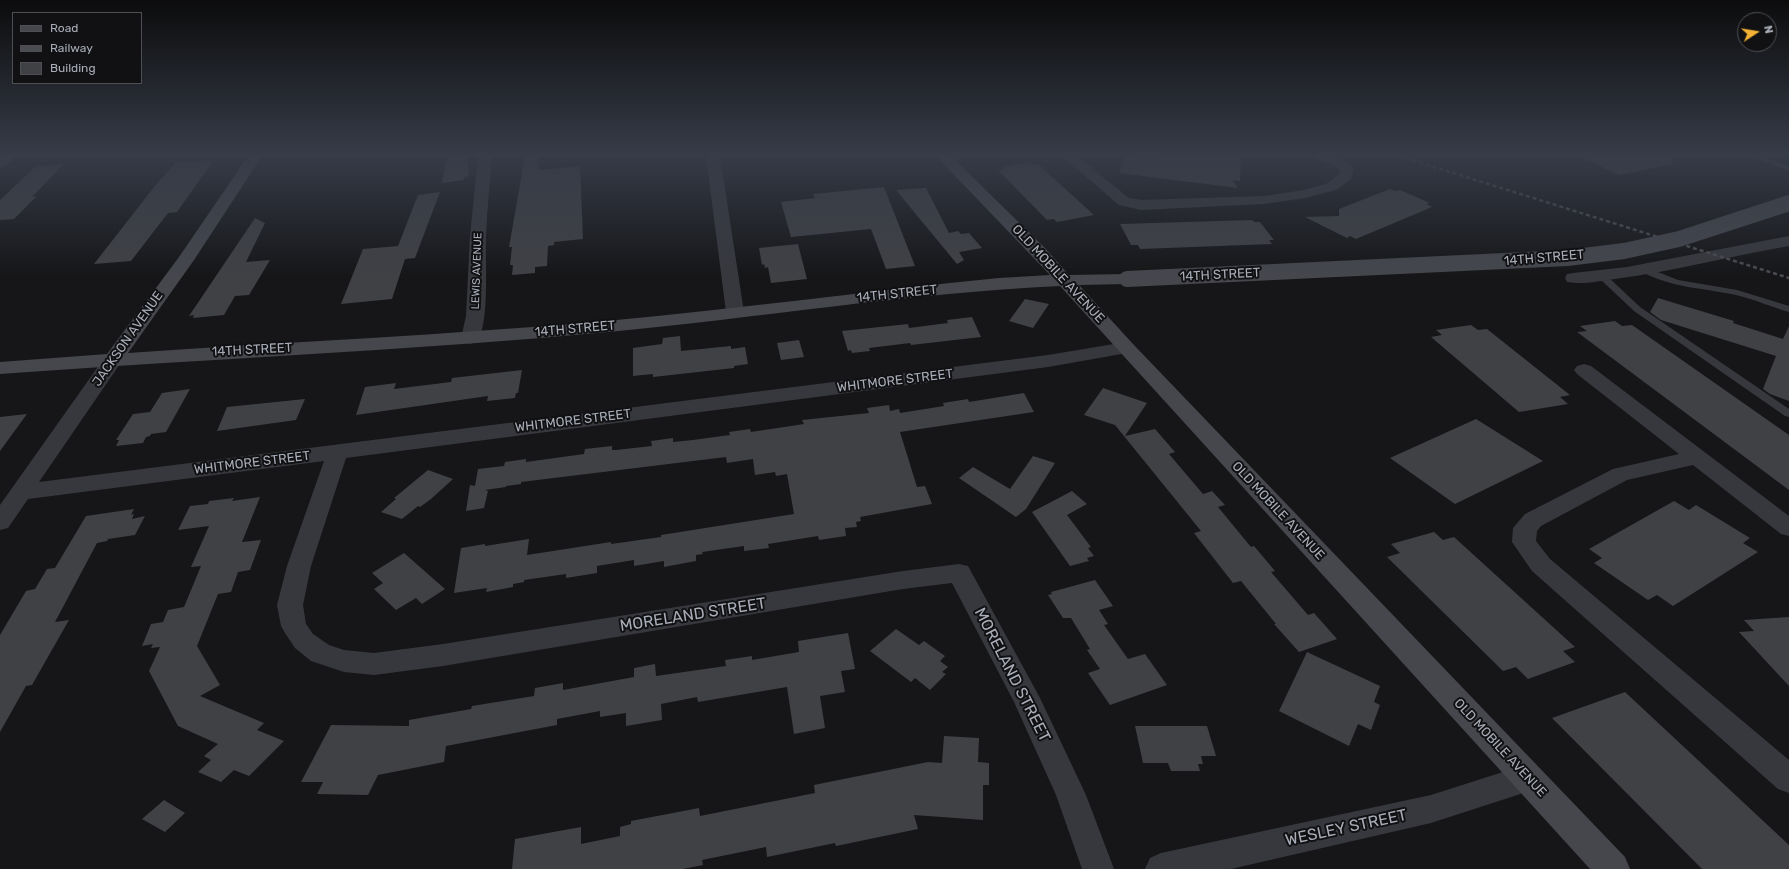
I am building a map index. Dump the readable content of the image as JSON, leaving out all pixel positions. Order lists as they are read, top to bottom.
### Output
{
  "streets": {
    "street": [
      "14TH STREET",
      "LEWIS AVENUE",
      "OLD MOBILE AVENUE",
      "JACKSON AVENUE",
      "WHITMORE STREET",
      "MORELAND STREET",
      "WESLEY STREET"
    ]
  },
  "crossings": [
    ["14TH STREET", "LEWIS AVENUE"],
    ["14TH STREET", "OLD MOBILE AVENUE"],
    ["14TH STREET", "JACKSON AVENUE"],
    ["OLD MOBILE AVENUE", "WHITMORE STREET"],
    ["OLD MOBILE AVENUE", "WESLEY STREET"],
    ["JACKSON AVENUE", "WHITMORE STREET"],
    ["WHITMORE STREET", "MORELAND STREET"]
  ],
  "legend": ["Road", "Railway", "Building"],
  "north": "right"
}
